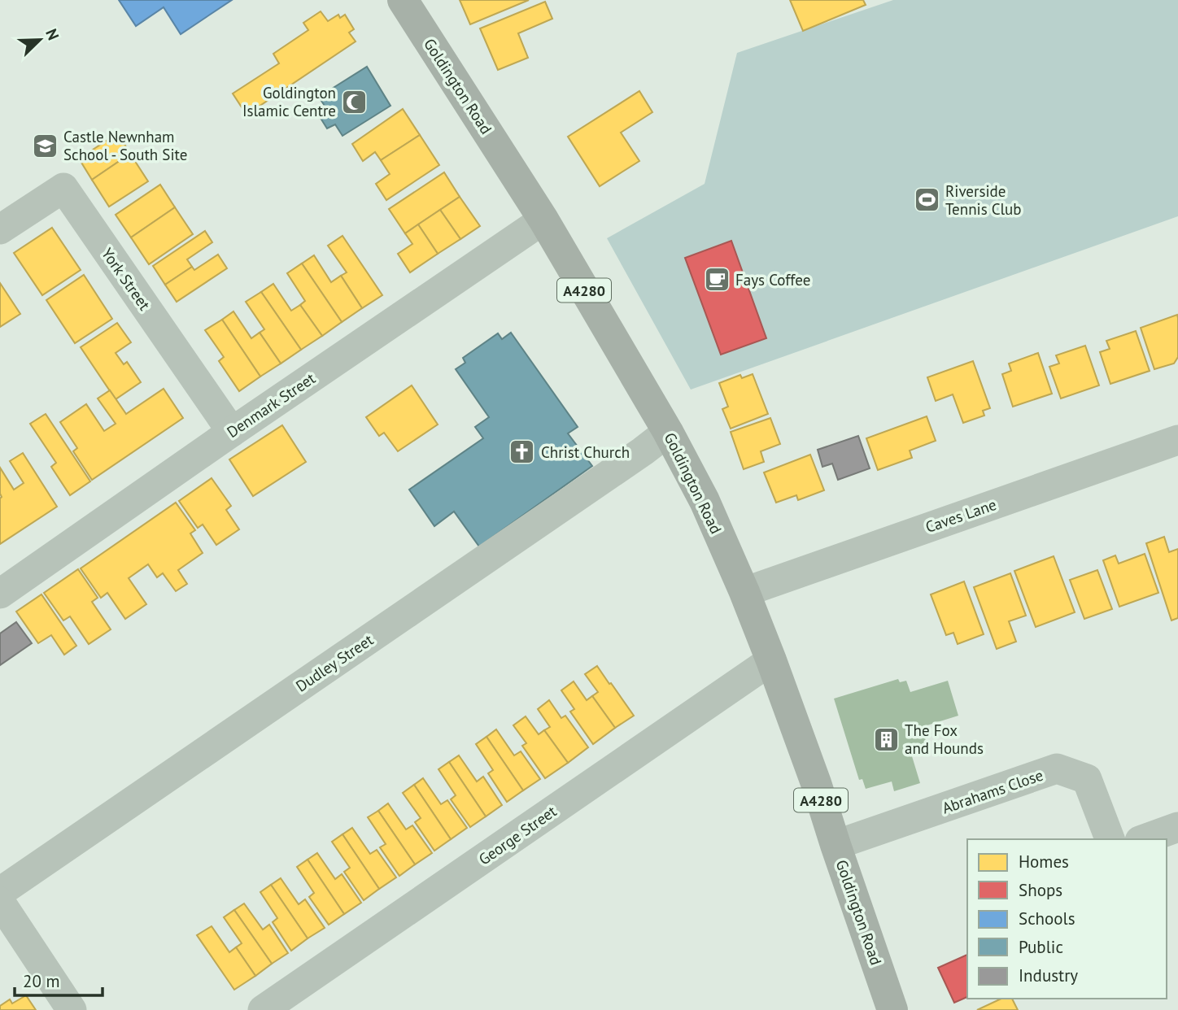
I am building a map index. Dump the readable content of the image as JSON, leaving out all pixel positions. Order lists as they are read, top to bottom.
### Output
{
  "streets": {
    "main road": ["Goldington Road", "A4280"],
    "street": [
      "York Street",
      "Denmark Street",
      "Caves Lane",
      "Dudley Street",
      "Abrahams Close",
      "George Street"
    ]
  },
  "crossings": [
    ["Goldington Road", "Denmark Street"],
    ["Goldington Road", "Caves Lane"],
    ["Goldington Road", "Dudley Street"],
    ["Goldington Road", "Abrahams Close"],
    ["Goldington Road", "George Street"],
    ["York Street", "Denmark Street"]
  ],
  "places": {
    "mosque": ["Goldington Islamic Centre"],
    "school or university": ["Castle Newnham School - South Site"],
    "sports": ["Riverside Tennis Club"],
    "cafe": ["Fays Coffee"],
    "church": ["Christ Church"],
    "building": ["The Fox and Hounds"]
  },
  "legend": [
    "Homes",
    "Shops",
    "Schools",
    "Public",
    "Industry"
  ],
  "scale_bar": "20 m",
  "north": "top right"
}
